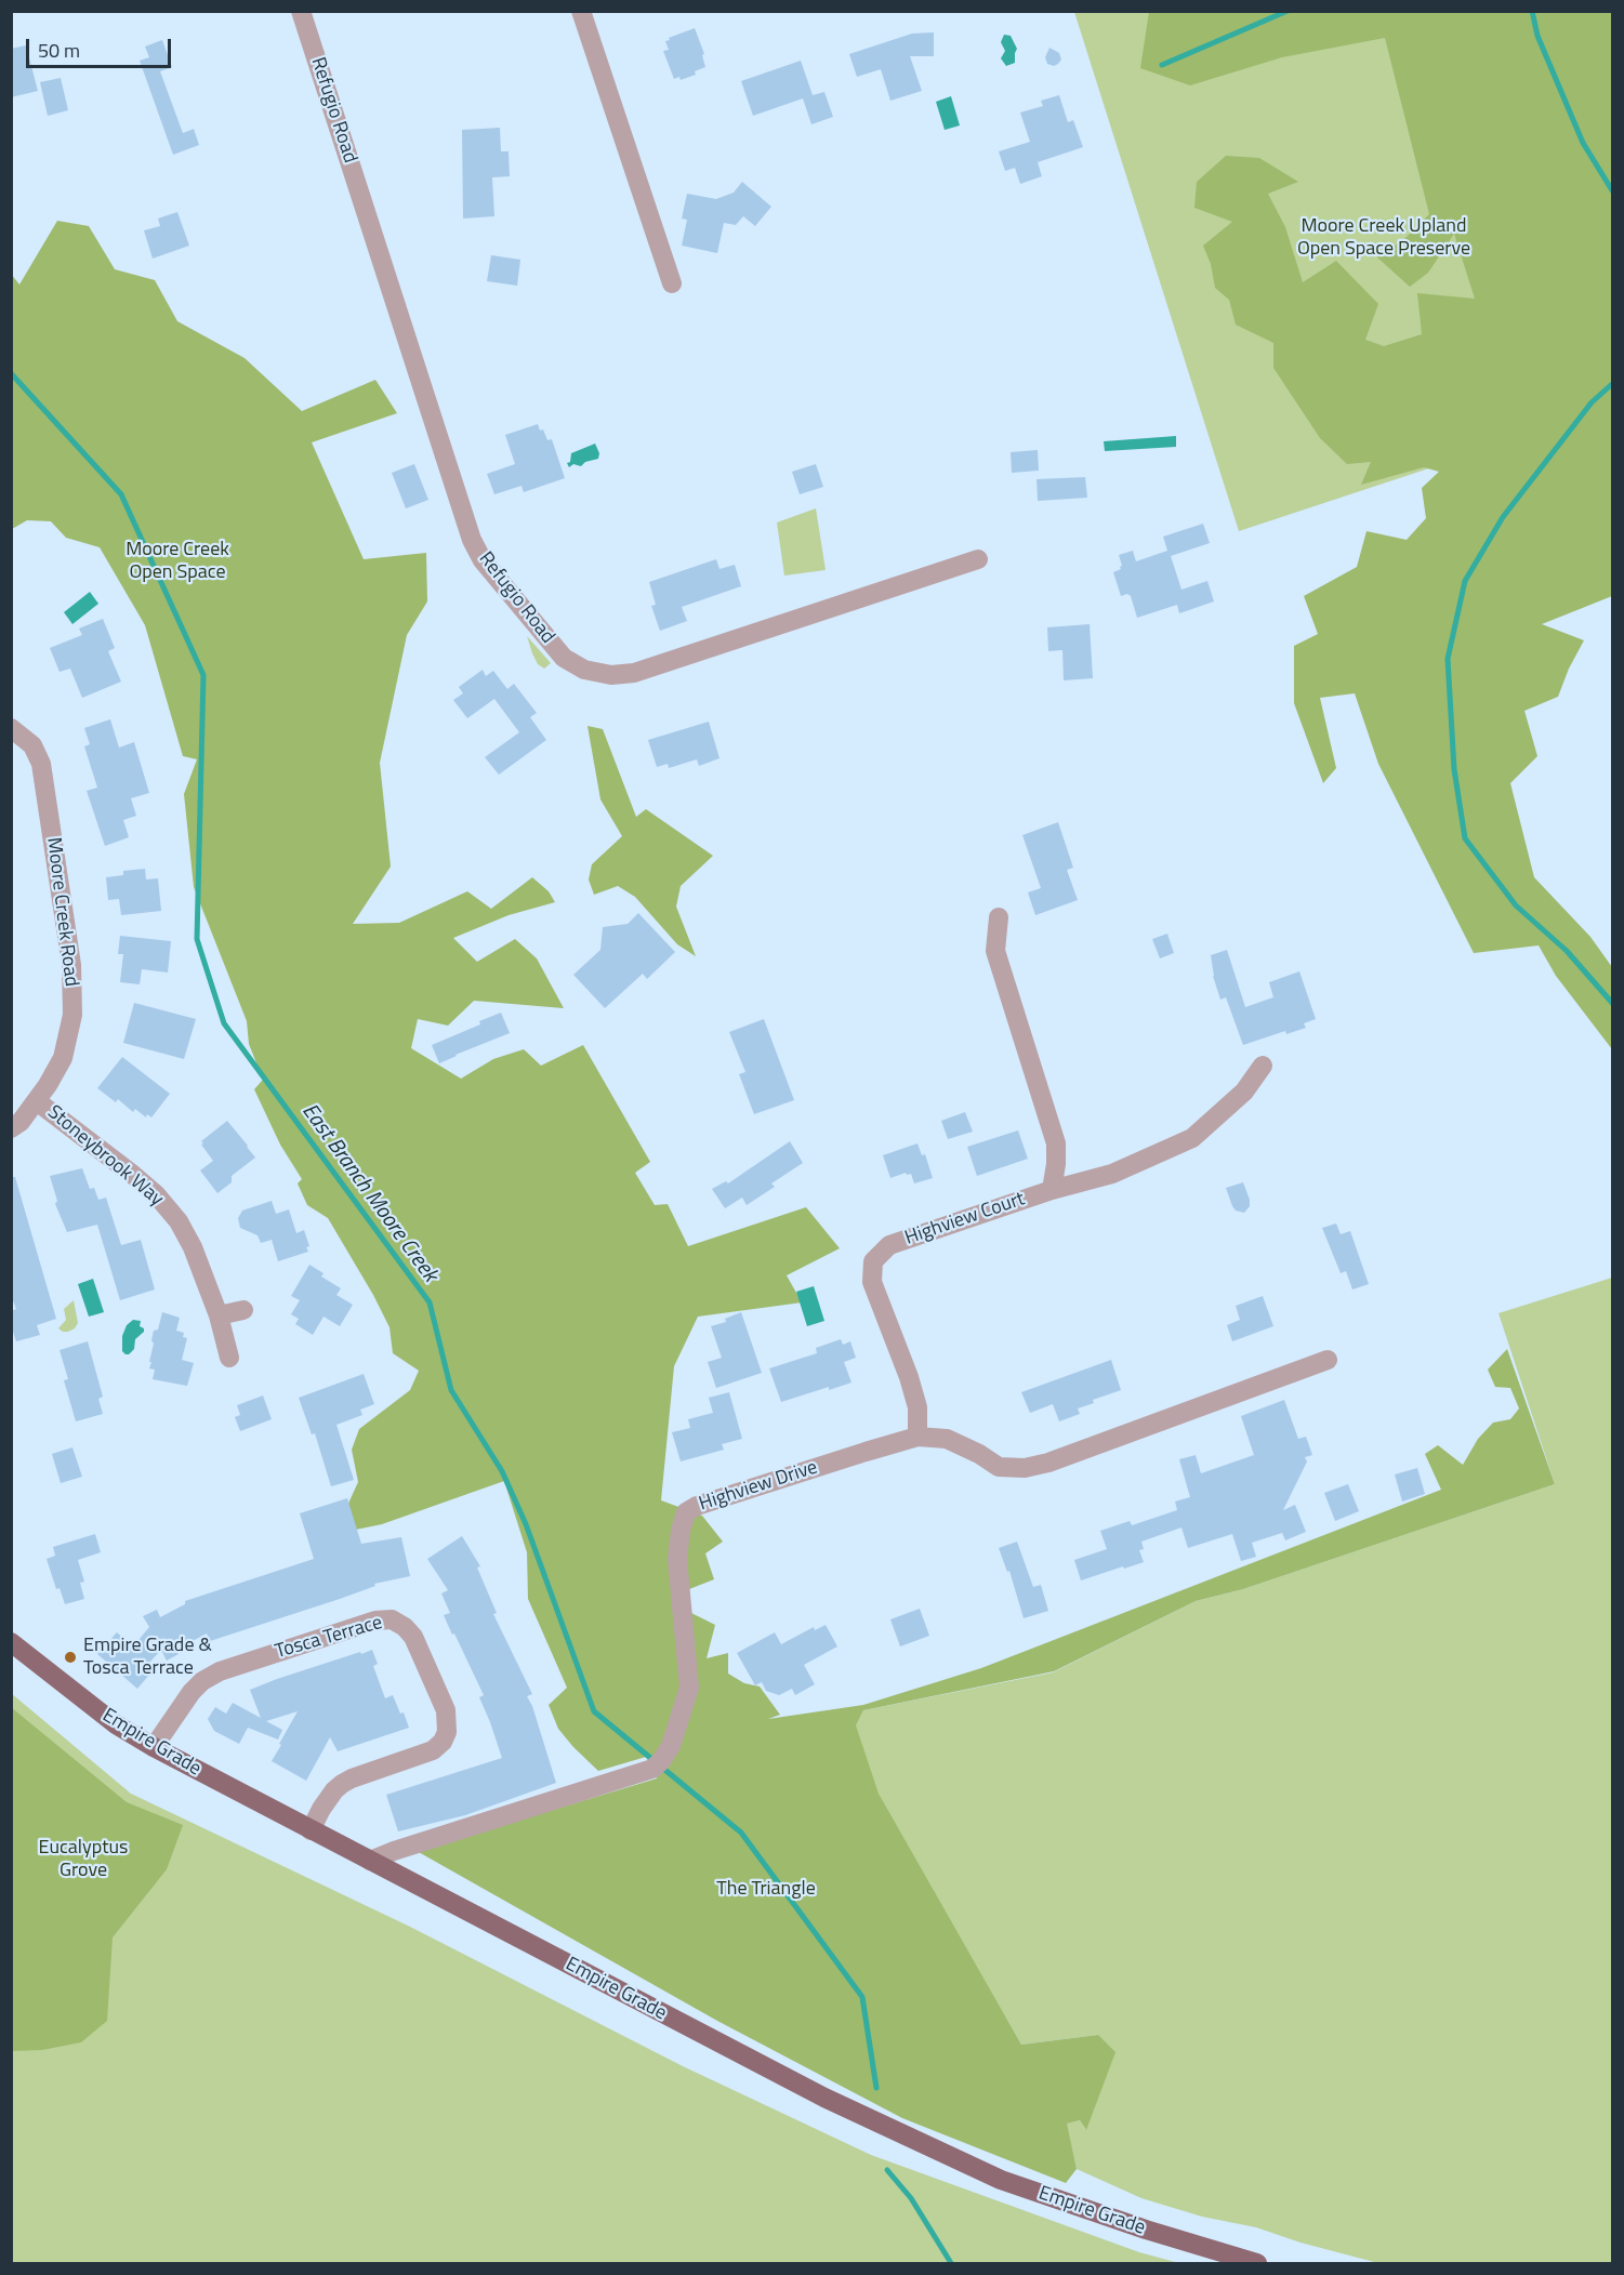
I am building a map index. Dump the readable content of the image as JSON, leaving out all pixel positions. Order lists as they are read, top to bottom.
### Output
{
  "streets": {
    "main road": ["Empire Grade"],
    "street": [
      "Refugio Road",
      "Moore Creek Road",
      "Stoneybrook Way",
      "Highview Court",
      "Highview Drive",
      "Tosca Terrace"
    ]
  },
  "crossings": [
    ["Moore Creek Road", "Stoneybrook Way"],
    ["Highview Court", "Highview Drive"],
    ["Highview Drive", "Empire Grade"],
    ["Tosca Terrace", "Empire Grade"]
  ],
  "water": ["East Branch Moore Creek"],
  "parks": [
    "Moore Creek Upland Open Space Preserve",
    "Moore Creek Open Space",
    "Eucalyptus Grove",
    "The Triangle"
  ],
  "places": ["Empire Grade & Tosca Terrace"],
  "scale_bar": "50 m"
}
